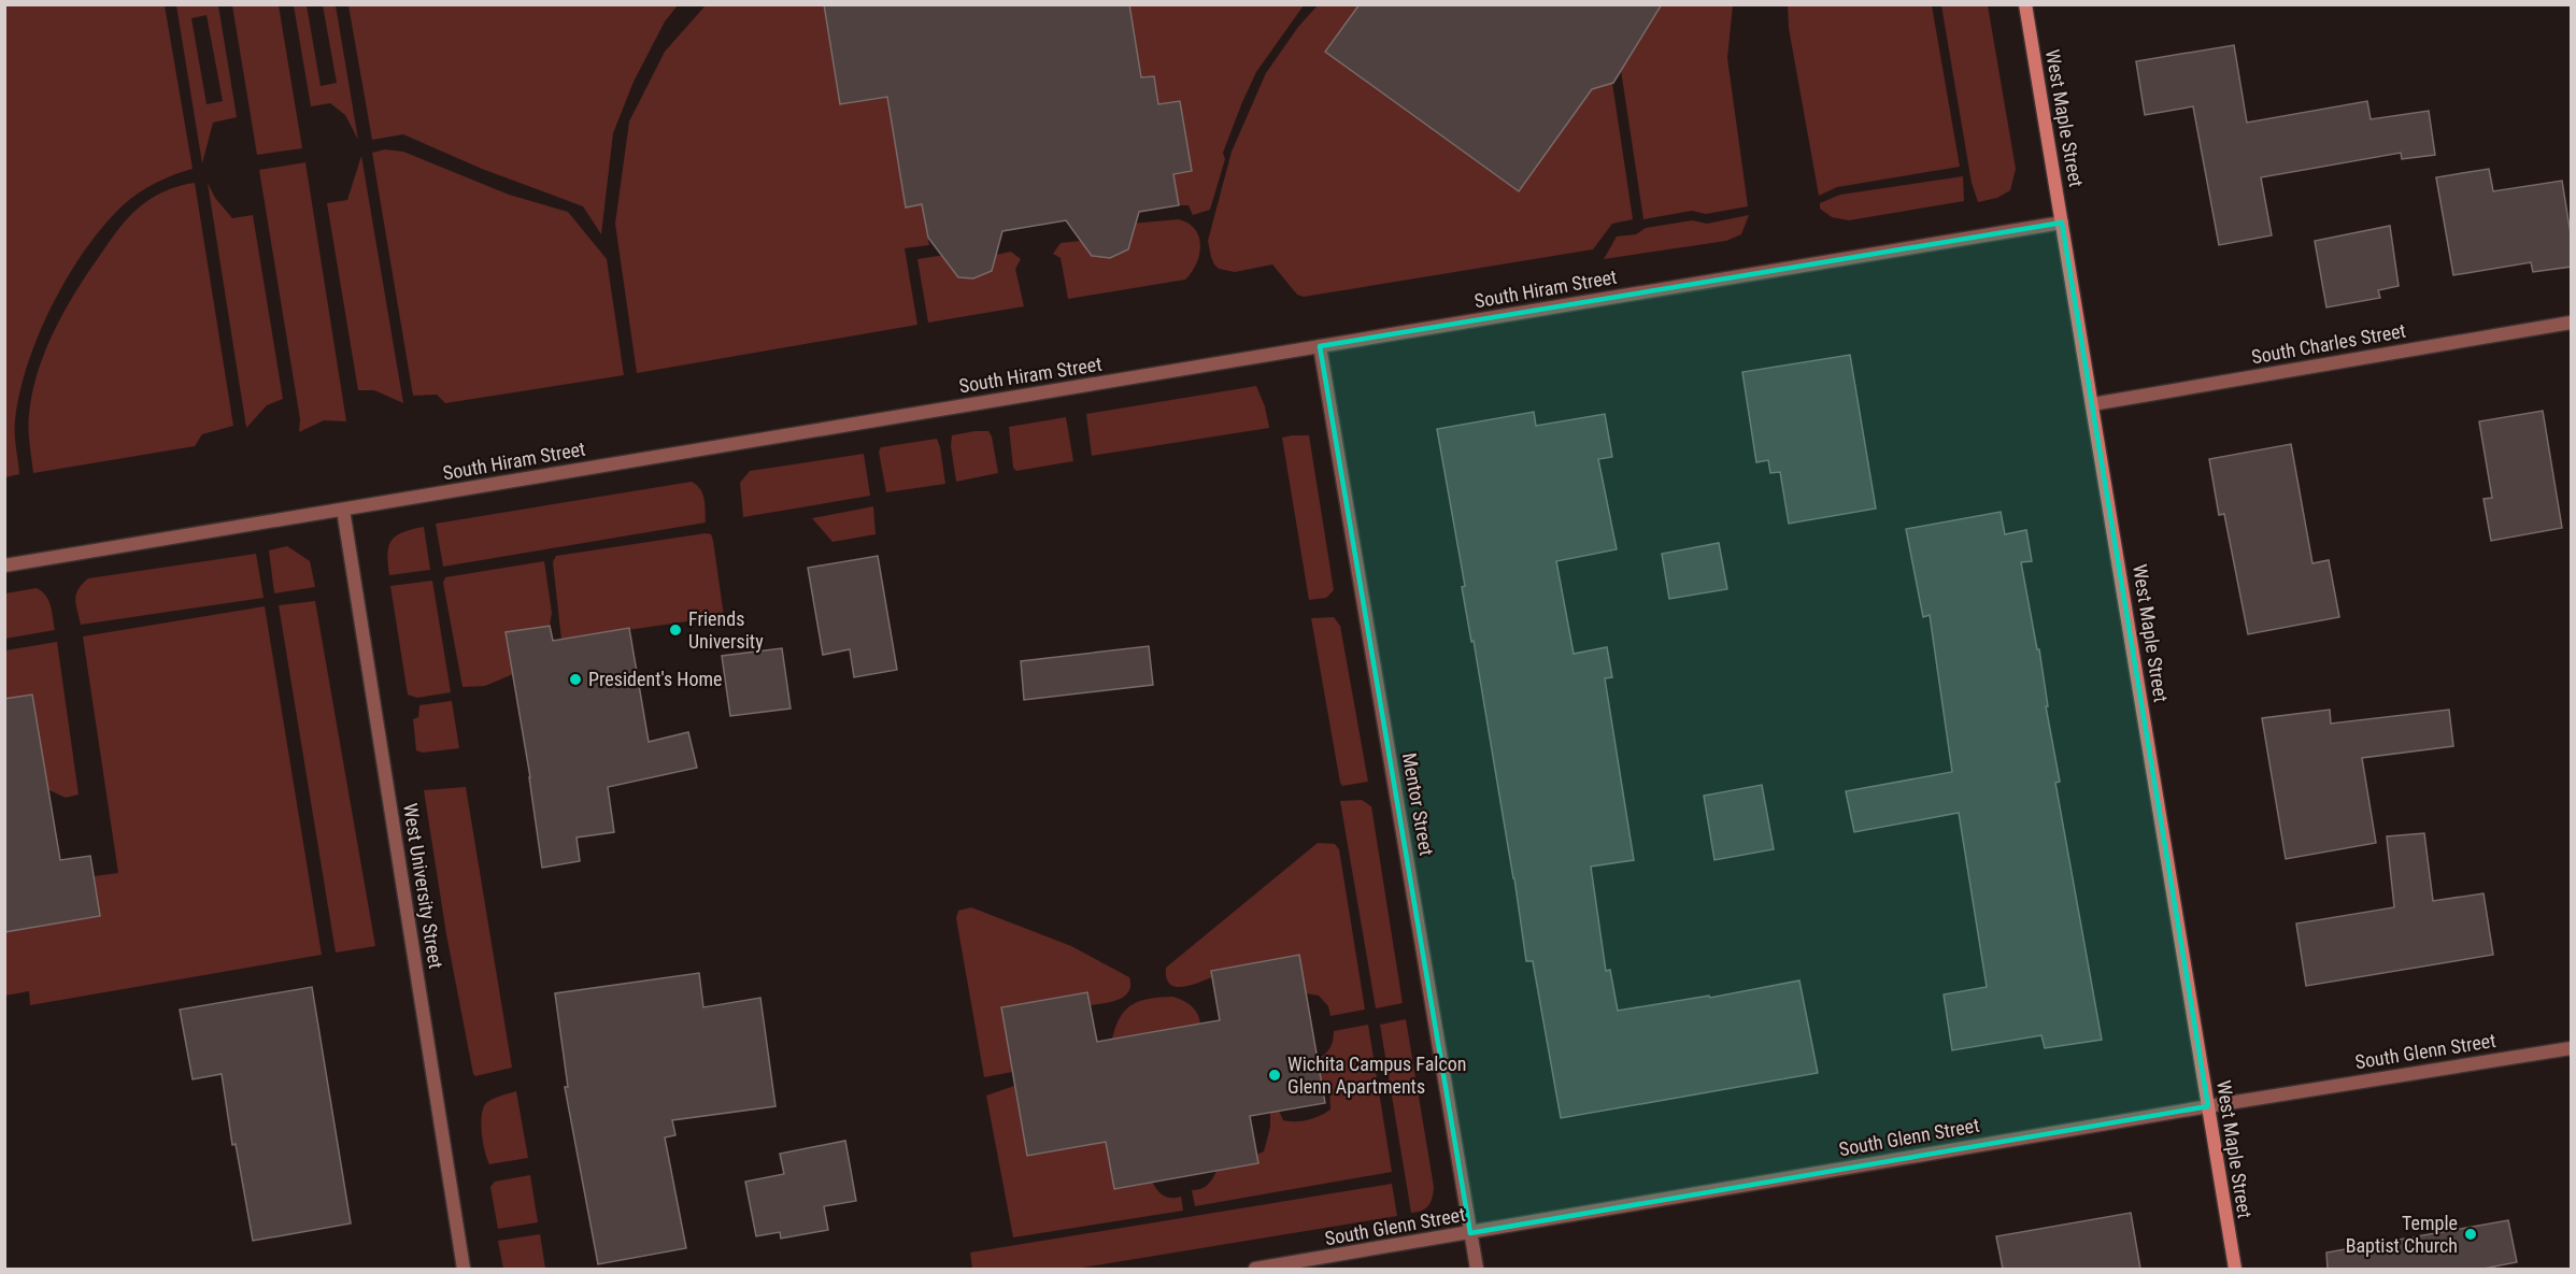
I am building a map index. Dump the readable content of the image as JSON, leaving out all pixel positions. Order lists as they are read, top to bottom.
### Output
{
  "streets": {
    "street": [
      "West Maple Street",
      "South Hiram Street",
      "South Charles Street",
      "Mentor Street",
      "West University Street",
      "South Glenn Street"
    ]
  },
  "crossings": [
    ["West Maple Street", "South Hiram Street"],
    ["West Maple Street", "South Charles Street"],
    ["West Maple Street", "South Glenn Street"],
    ["South Hiram Street", "Mentor Street"],
    ["South Hiram Street", "West University Street"],
    ["Mentor Street", "South Glenn Street"]
  ],
  "places": [
    "Friends University",
    "President's Home",
    "Wichita Campus Falcon Glenn Apartments",
    "Temple Baptist Church"
  ]
}
